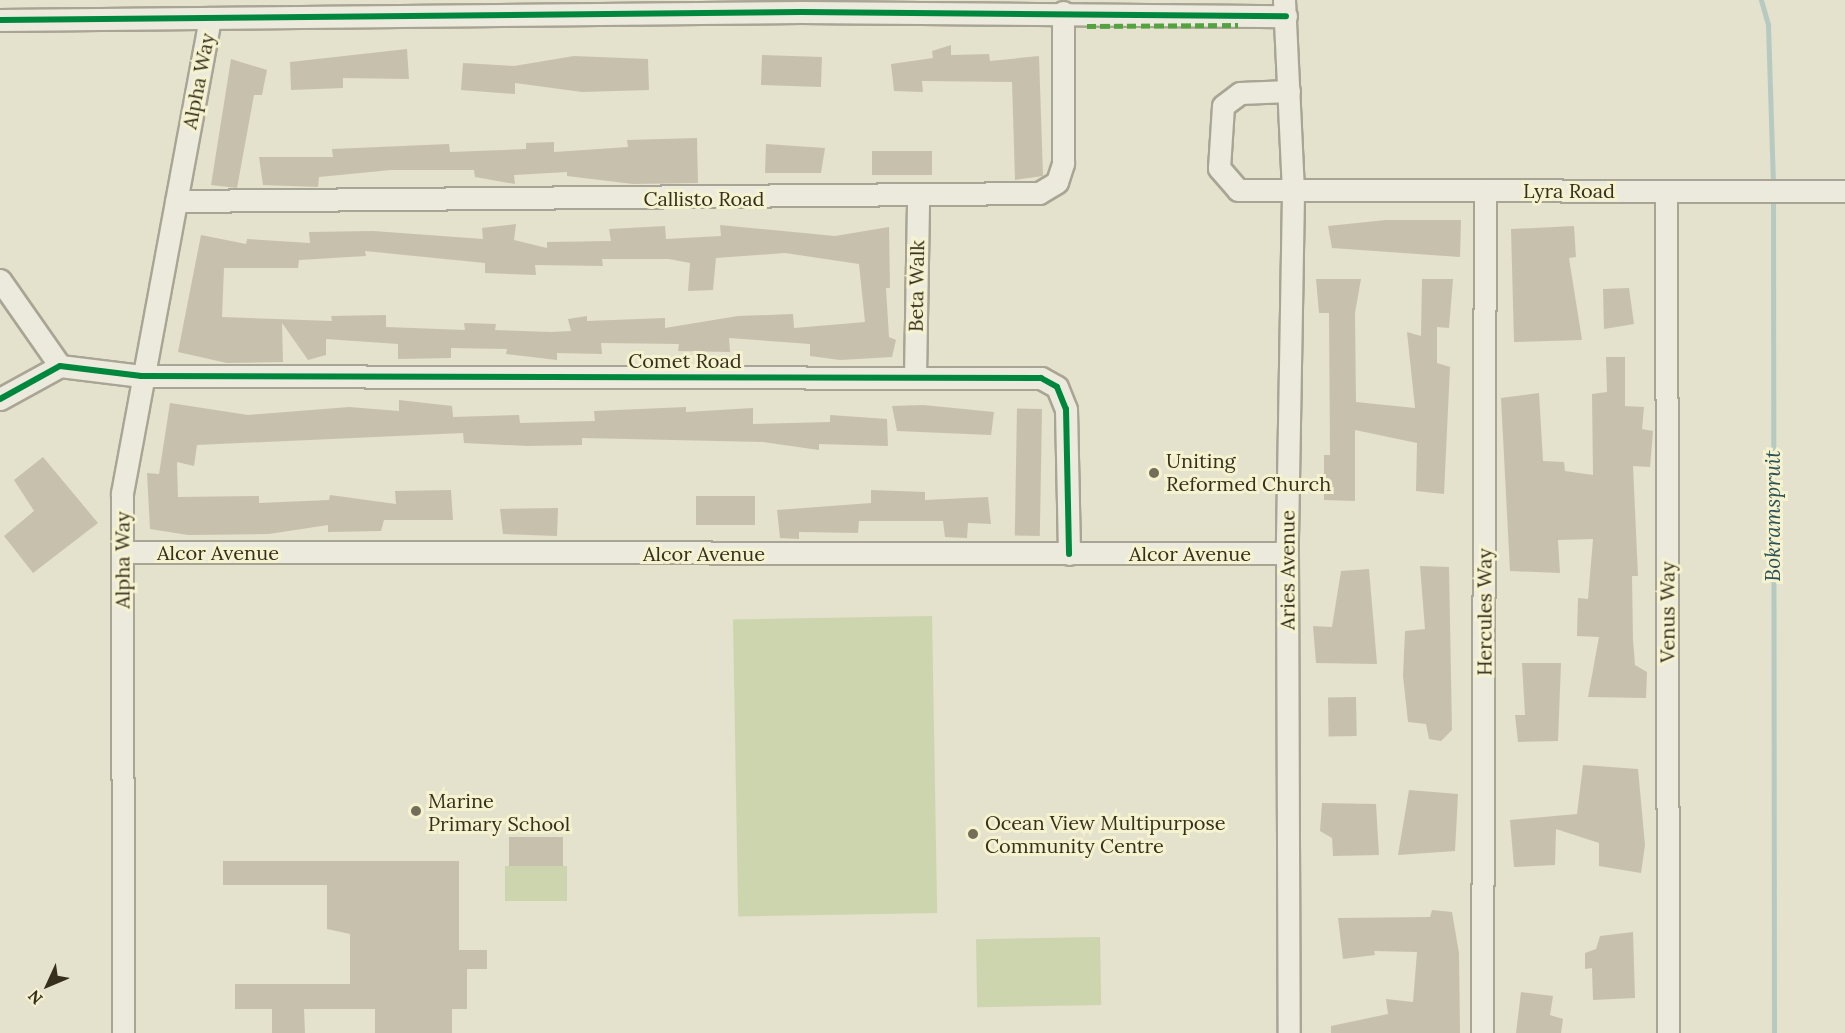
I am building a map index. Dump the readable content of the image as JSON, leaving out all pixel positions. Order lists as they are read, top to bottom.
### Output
{
  "streets": {
    "street": [
      "Alpha Way",
      "Lyra Road",
      "Callisto Road",
      "Beta Walk",
      "Comet Road",
      "Alcor Avenue",
      "Aries Avenue",
      "Hercules Way",
      "Venus Way"
    ]
  },
  "crossings": [
    ["Alpha Way", "Callisto Road"],
    ["Alpha Way", "Comet Road"],
    ["Alpha Way", "Alcor Avenue"],
    ["Alpha Way", "Aries Avenue"],
    ["Lyra Road", "Aries Avenue"],
    ["Lyra Road", "Hercules Way"],
    ["Lyra Road", "Venus Way"],
    ["Callisto Road", "Beta Walk"],
    ["Beta Walk", "Comet Road"],
    ["Comet Road", "Alcor Avenue"],
    ["Alcor Avenue", "Aries Avenue"]
  ],
  "water": ["Bokramspruit"],
  "places": ["Uniting Reformed Church", "Marine Primary School", "Ocean View Multipurpose Community Centre"],
  "north": "bottom left"
}
